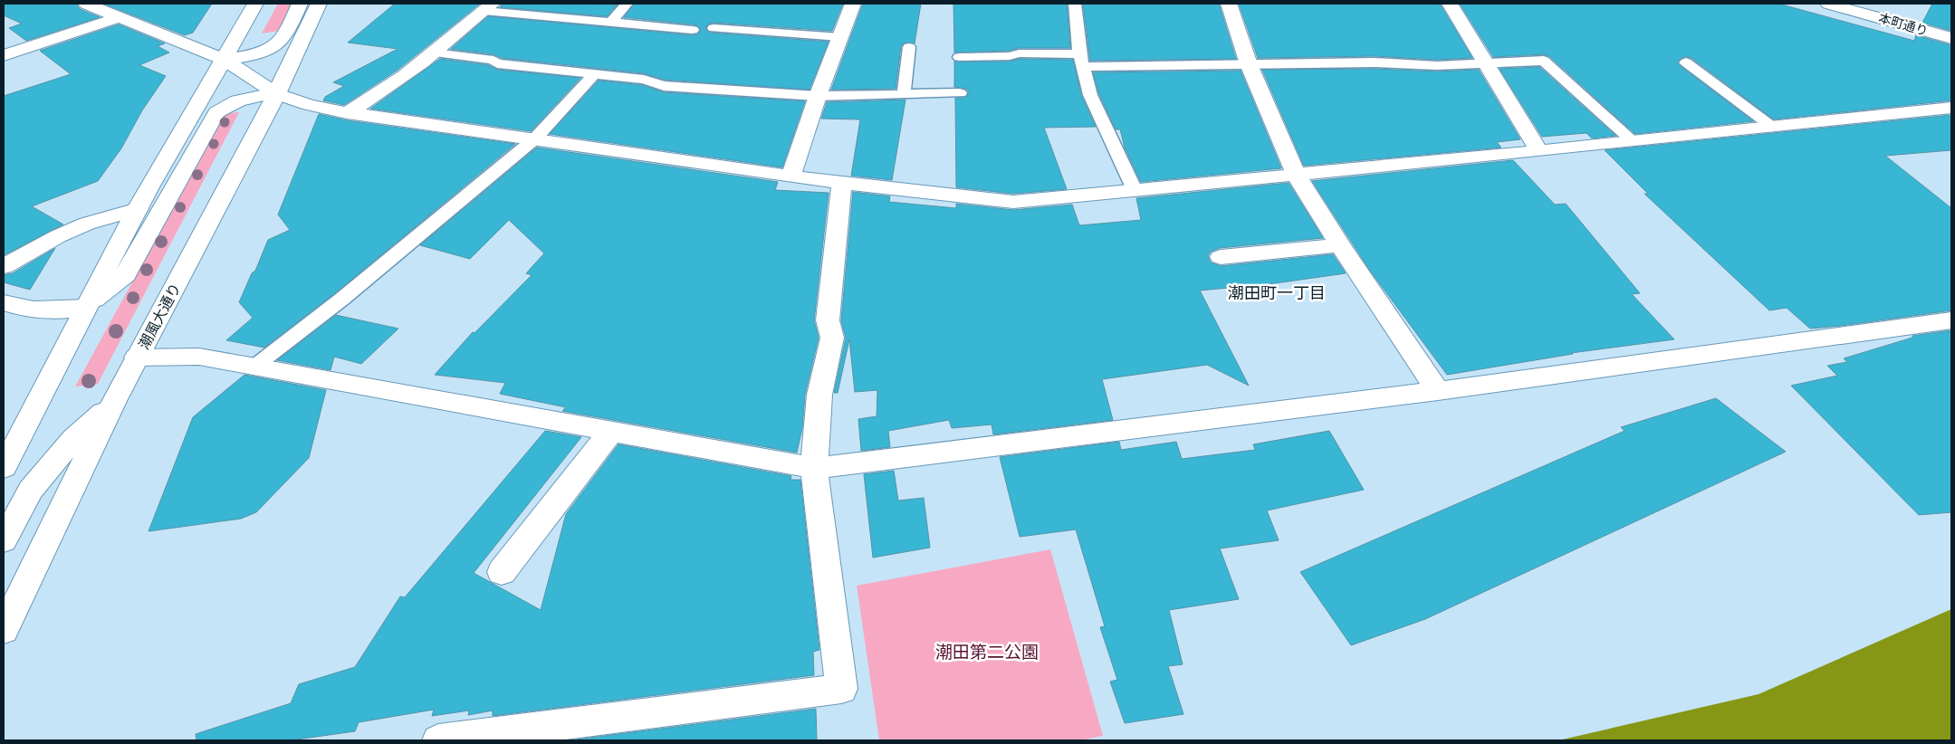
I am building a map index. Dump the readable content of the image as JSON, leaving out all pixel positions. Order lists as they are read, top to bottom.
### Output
{
  "streets": {
    "street": ["本町通り", "潮風大通り"]
  },
  "districts": ["潮田町一丁目"],
  "parks": ["潮田第二公園"]
}
